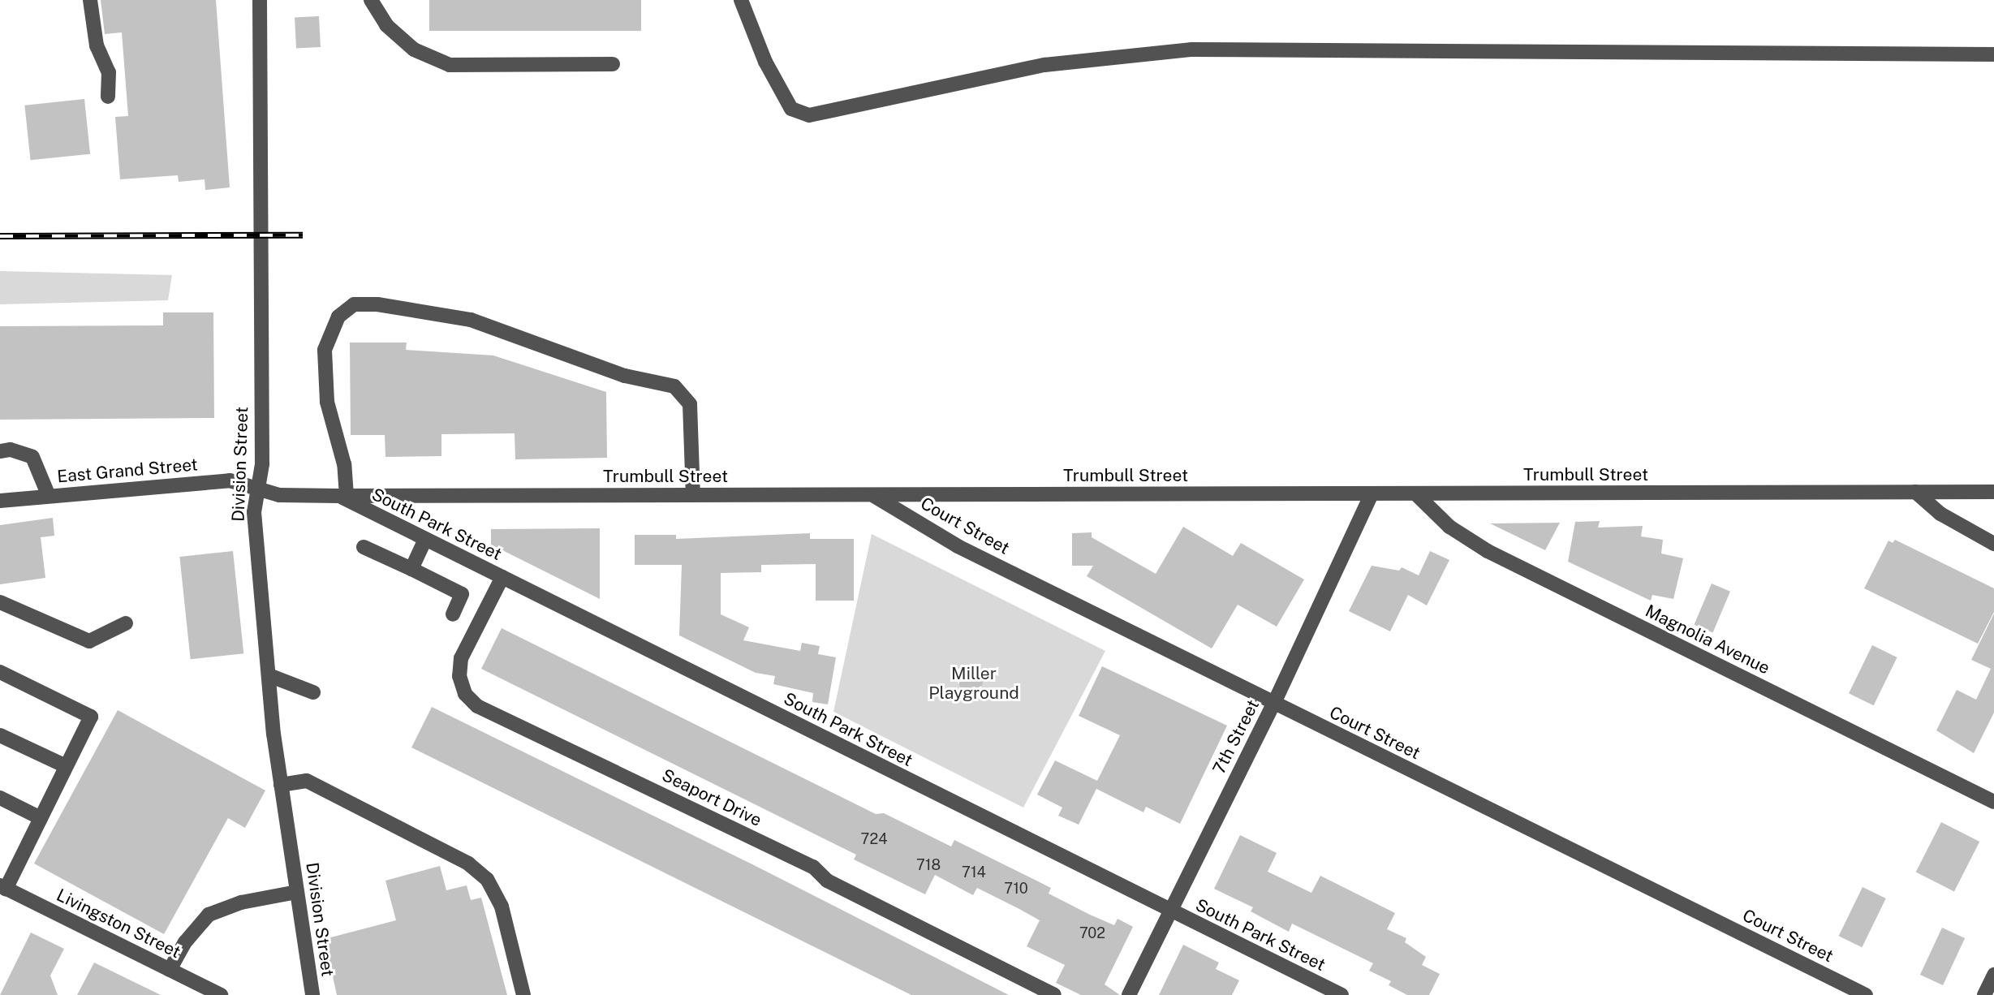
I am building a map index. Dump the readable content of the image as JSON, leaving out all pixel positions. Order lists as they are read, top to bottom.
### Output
{
  "streets": {
    "street": [
      "Division Street",
      "East Grand Street",
      "Trumbull Street",
      "South Park Street",
      "Court Street",
      "Magnolia Avenue",
      "7th Street",
      "Seaport Drive",
      "Livingston Street"
    ]
  },
  "crossings": [
    ["Division Street", "East Grand Street"],
    ["Division Street", "Trumbull Street"],
    ["East Grand Street", "Trumbull Street"],
    ["Trumbull Street", "South Park Street"],
    ["Trumbull Street", "Court Street"],
    ["Trumbull Street", "Magnolia Avenue"],
    ["Trumbull Street", "7th Street"],
    ["South Park Street", "7th Street"],
    ["South Park Street", "Seaport Drive"],
    ["Court Street", "7th Street"]
  ],
  "parks": ["Miller Playground"],
  "house_numbers": [
    "724",
    "718",
    "714",
    "710",
    "702"
  ]
}
